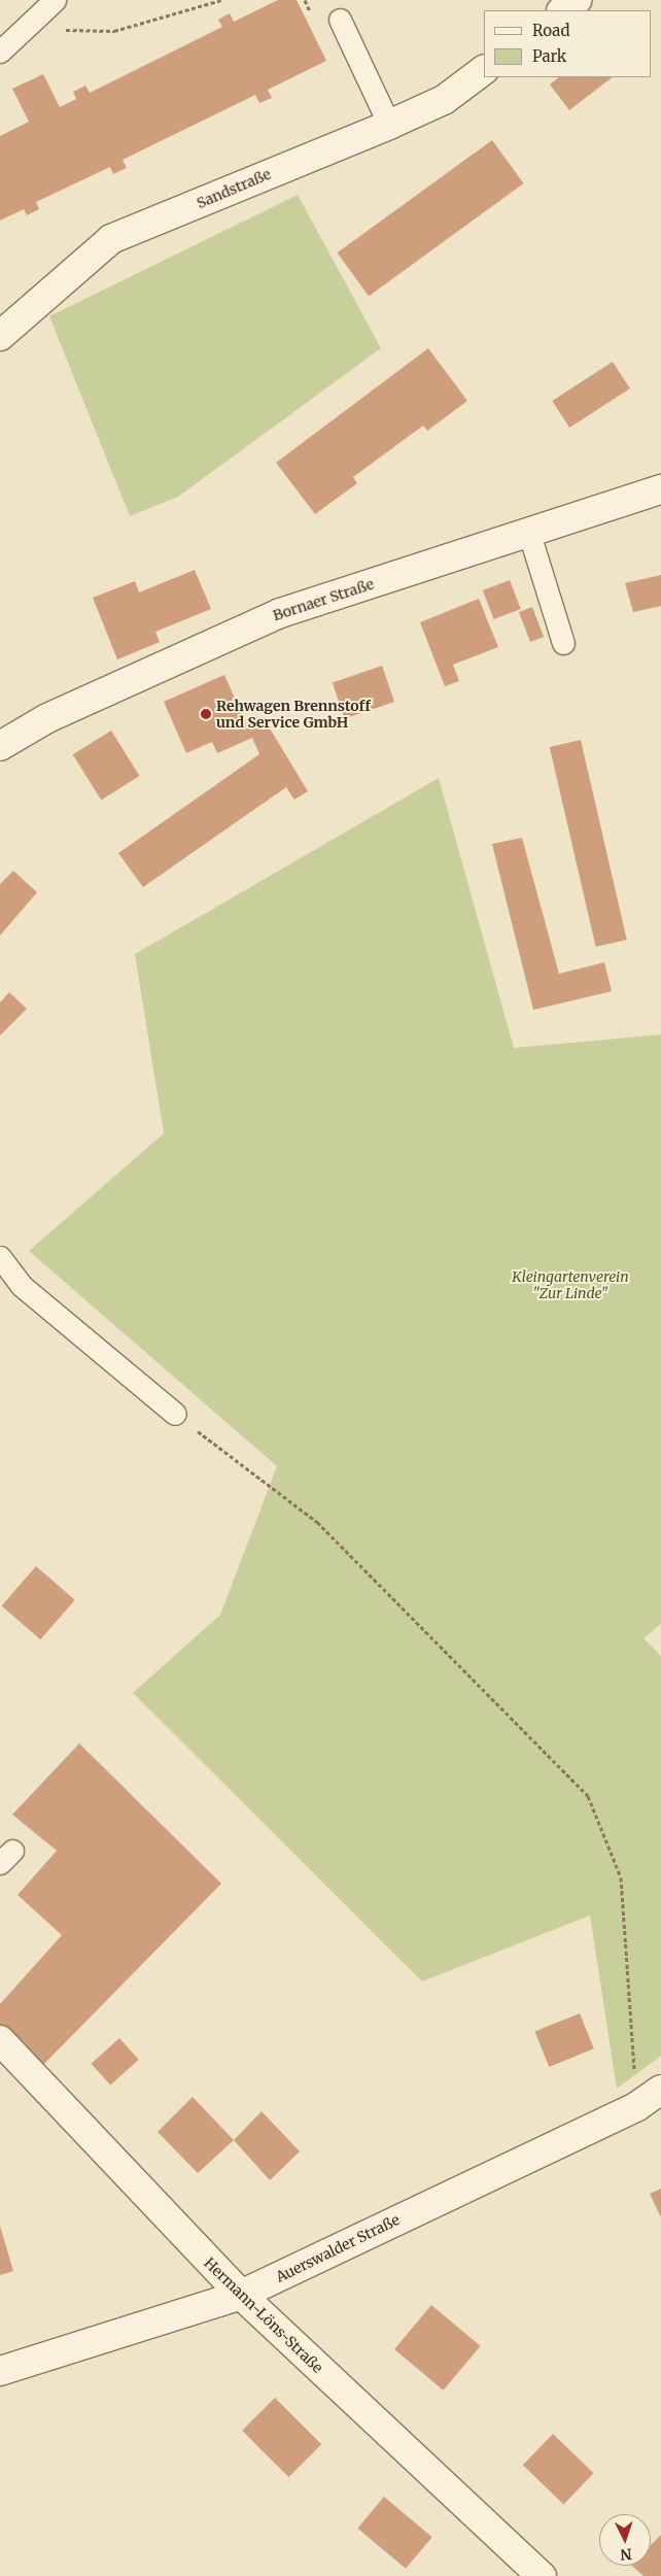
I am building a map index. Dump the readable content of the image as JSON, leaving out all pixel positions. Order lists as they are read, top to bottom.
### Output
{
  "streets": {
    "street": [
      "Sandstraße",
      "Bornaer Straße",
      "Auerswalder Straße",
      "Hermann-Löns-Straße"
    ]
  },
  "crossings": [
    ["Auerswalder Straße", "Hermann-Löns-Straße"]
  ],
  "parks": ["Kleingartenverein \"Zur Linde\""],
  "places": ["Rehwagen Brennstoff und Service GmbH"],
  "legend": ["Road", "Park"],
  "north": "bottom"
}
